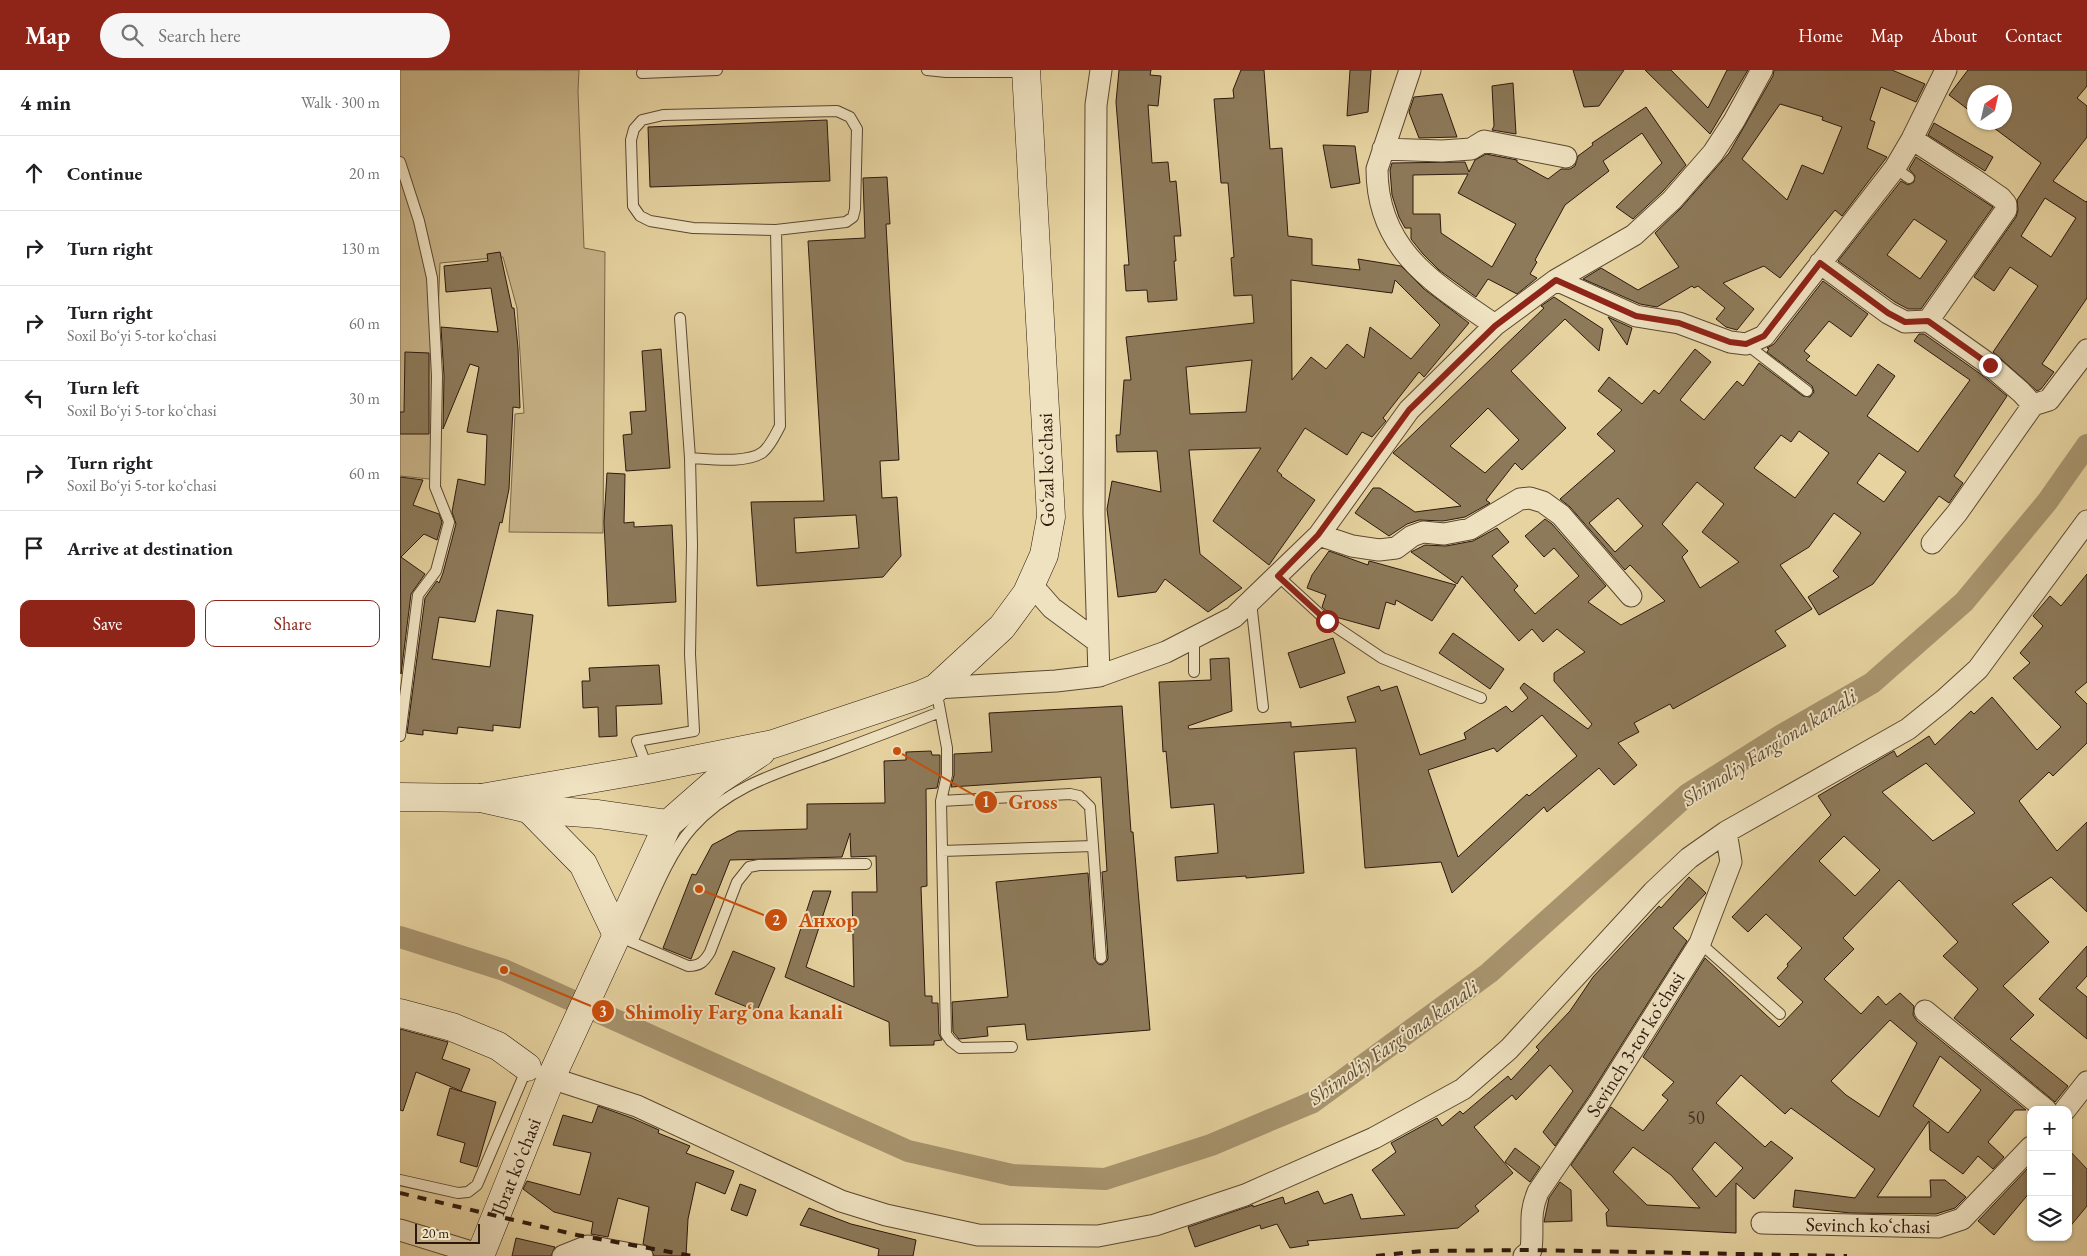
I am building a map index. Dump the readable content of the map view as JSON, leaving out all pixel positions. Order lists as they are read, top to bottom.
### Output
{
  "streets": {
    "main road": ["Goʻzal koʻchasi", "Ibrat ko'chasi"],
    "street": ["Sevinch 3-tor koʻchasi", "Sevinch koʻchasi"]
  },
  "water": ["Shimoliy Fargʻona kanali"],
  "places": ["Gross", "Анхор", "Shimoliy Fargʻona kanali"],
  "house_numbers": ["50"],
  "scale_bar": "20 m",
  "north": "top right",
  "page": {
    "header": "Map",
    "search": "Search here",
    "nav": [
      "Home",
      "Map",
      "About",
      "Contact"
    ],
    "heading": ["4 min", "Walk · 300 m"],
    "list": [
      ["Continue", "20 m"],
      ["Turn right", "130 m"],
      ["Turn right", "Soxil Boʻyi 5-tor koʻchasi", "60 m"],
      ["Turn left", "Soxil Boʻyi 5-tor koʻchasi", "30 m"],
      ["Turn right", "Soxil Boʻyi 5-tor koʻchasi", "60 m"],
      "Arrive at destination"
    ],
    "buttons": ["Save", "Share"],
    "map_buttons": ["+", "−"],
    "scale": "20 m"
  }
}
